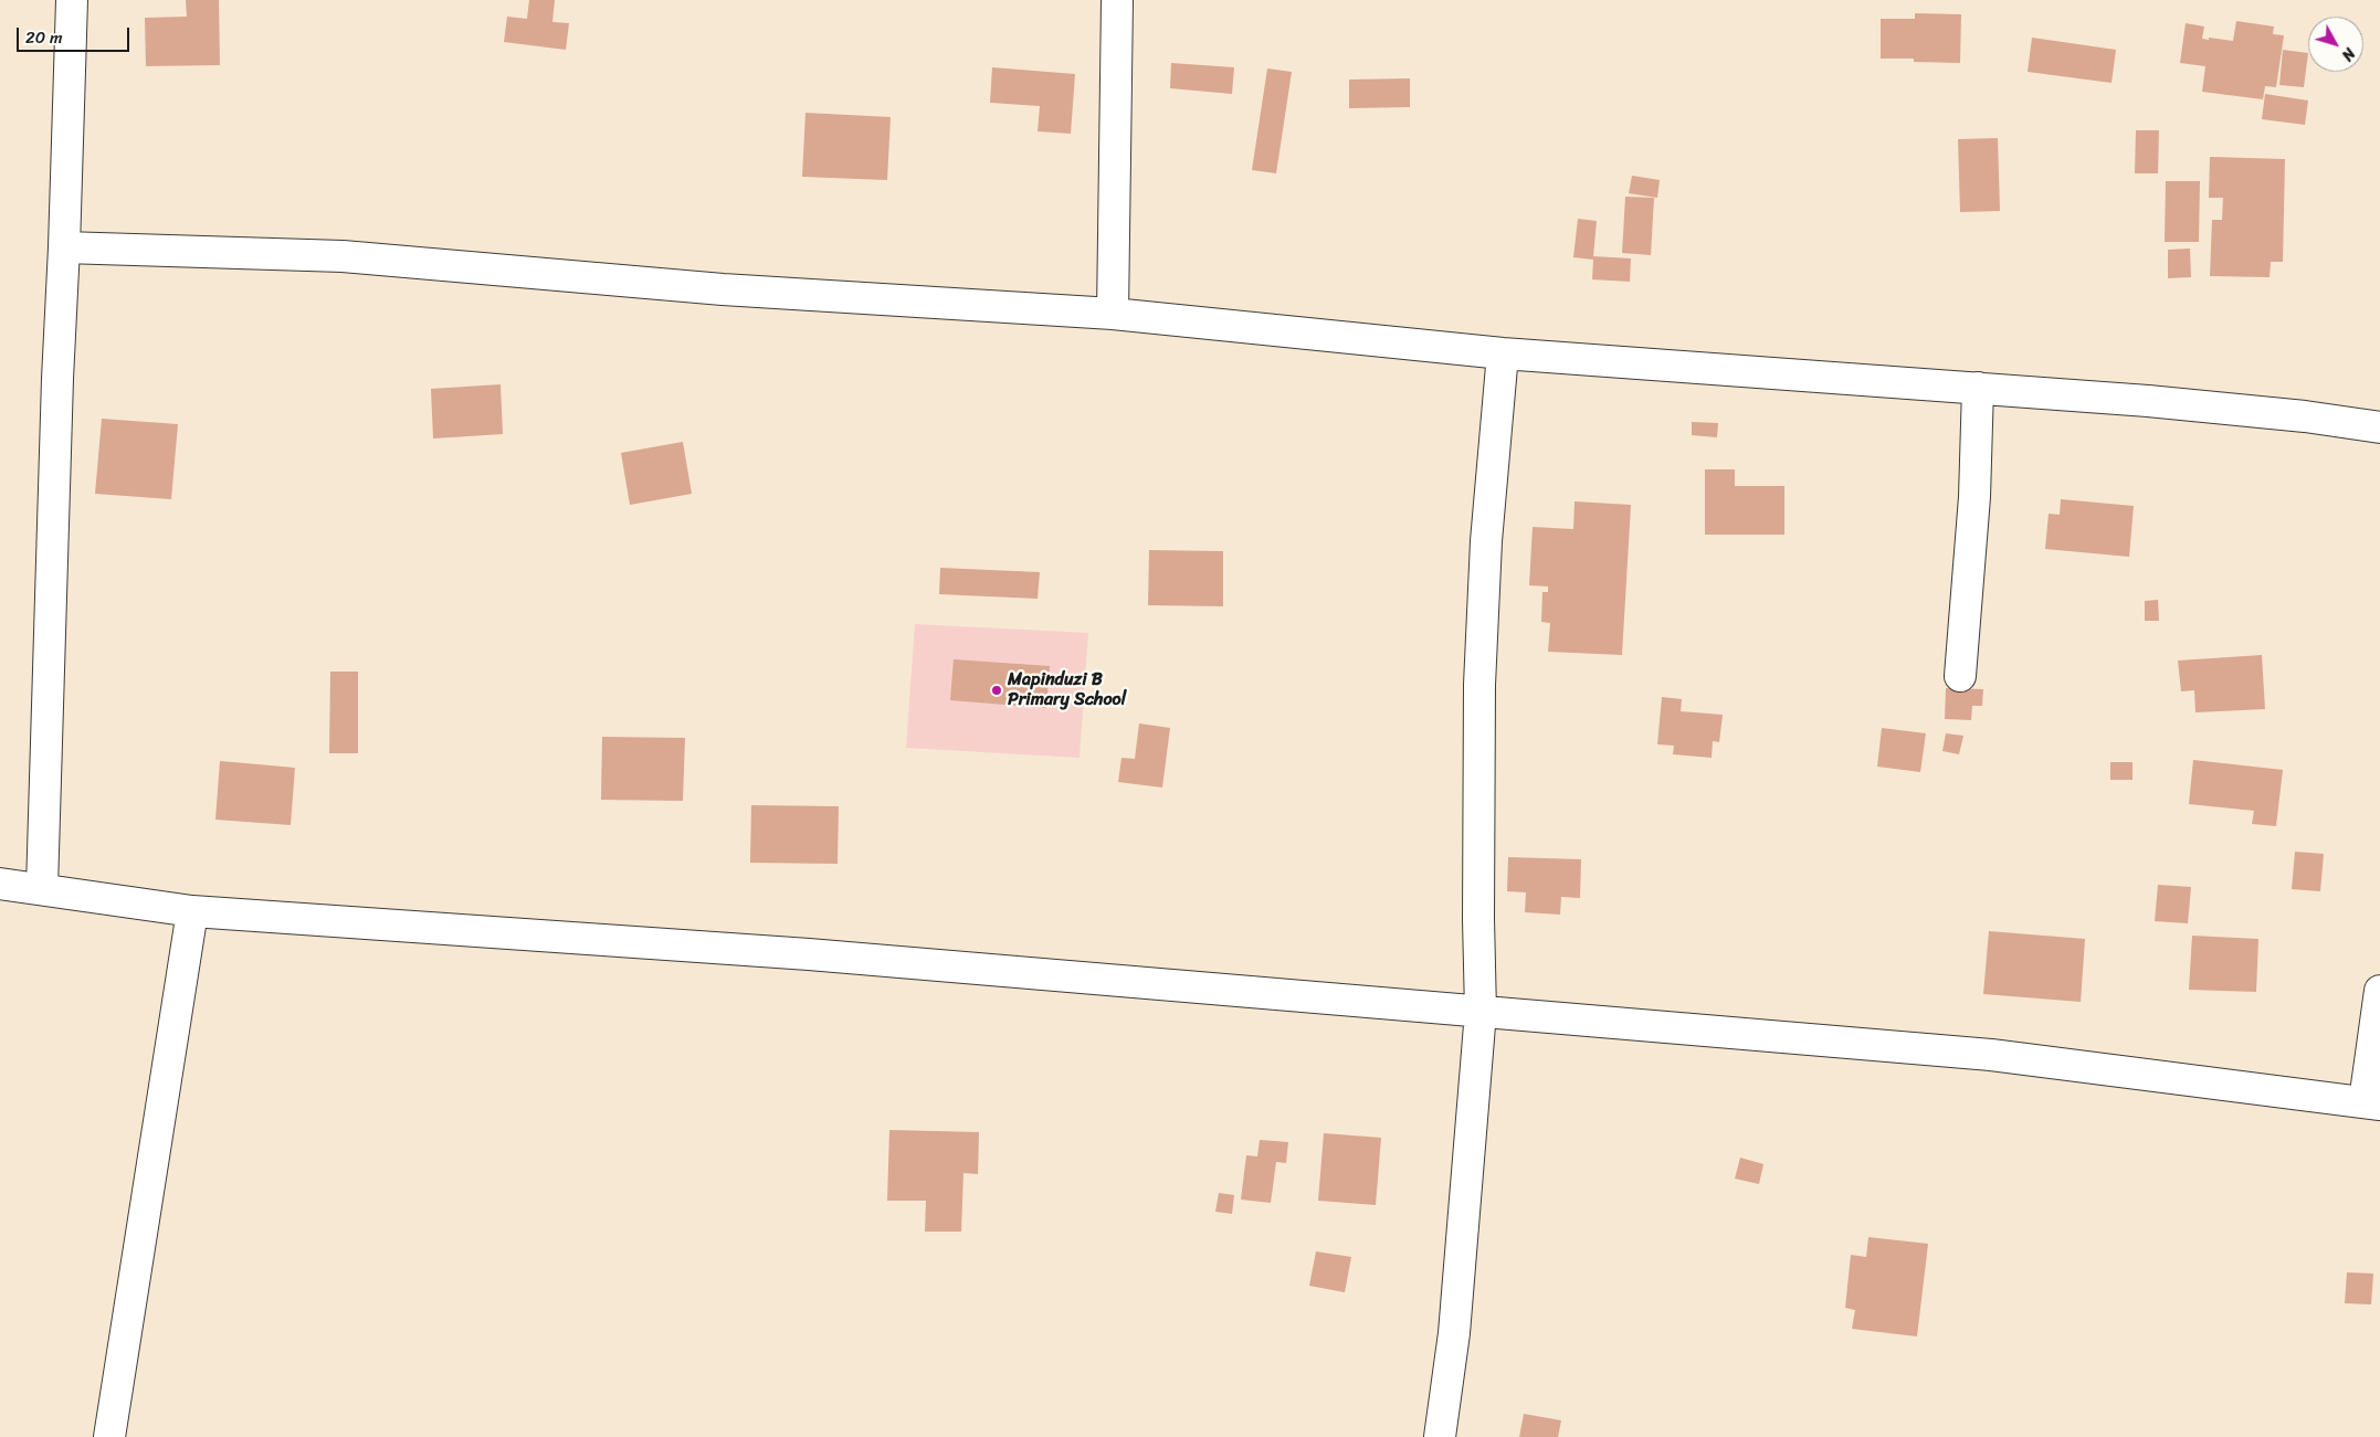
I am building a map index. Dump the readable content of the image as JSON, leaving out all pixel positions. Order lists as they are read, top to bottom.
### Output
{
  "places": ["Mapinduzi B Primary School"],
  "scale_bar": "20 m",
  "north": "bottom right"
}
